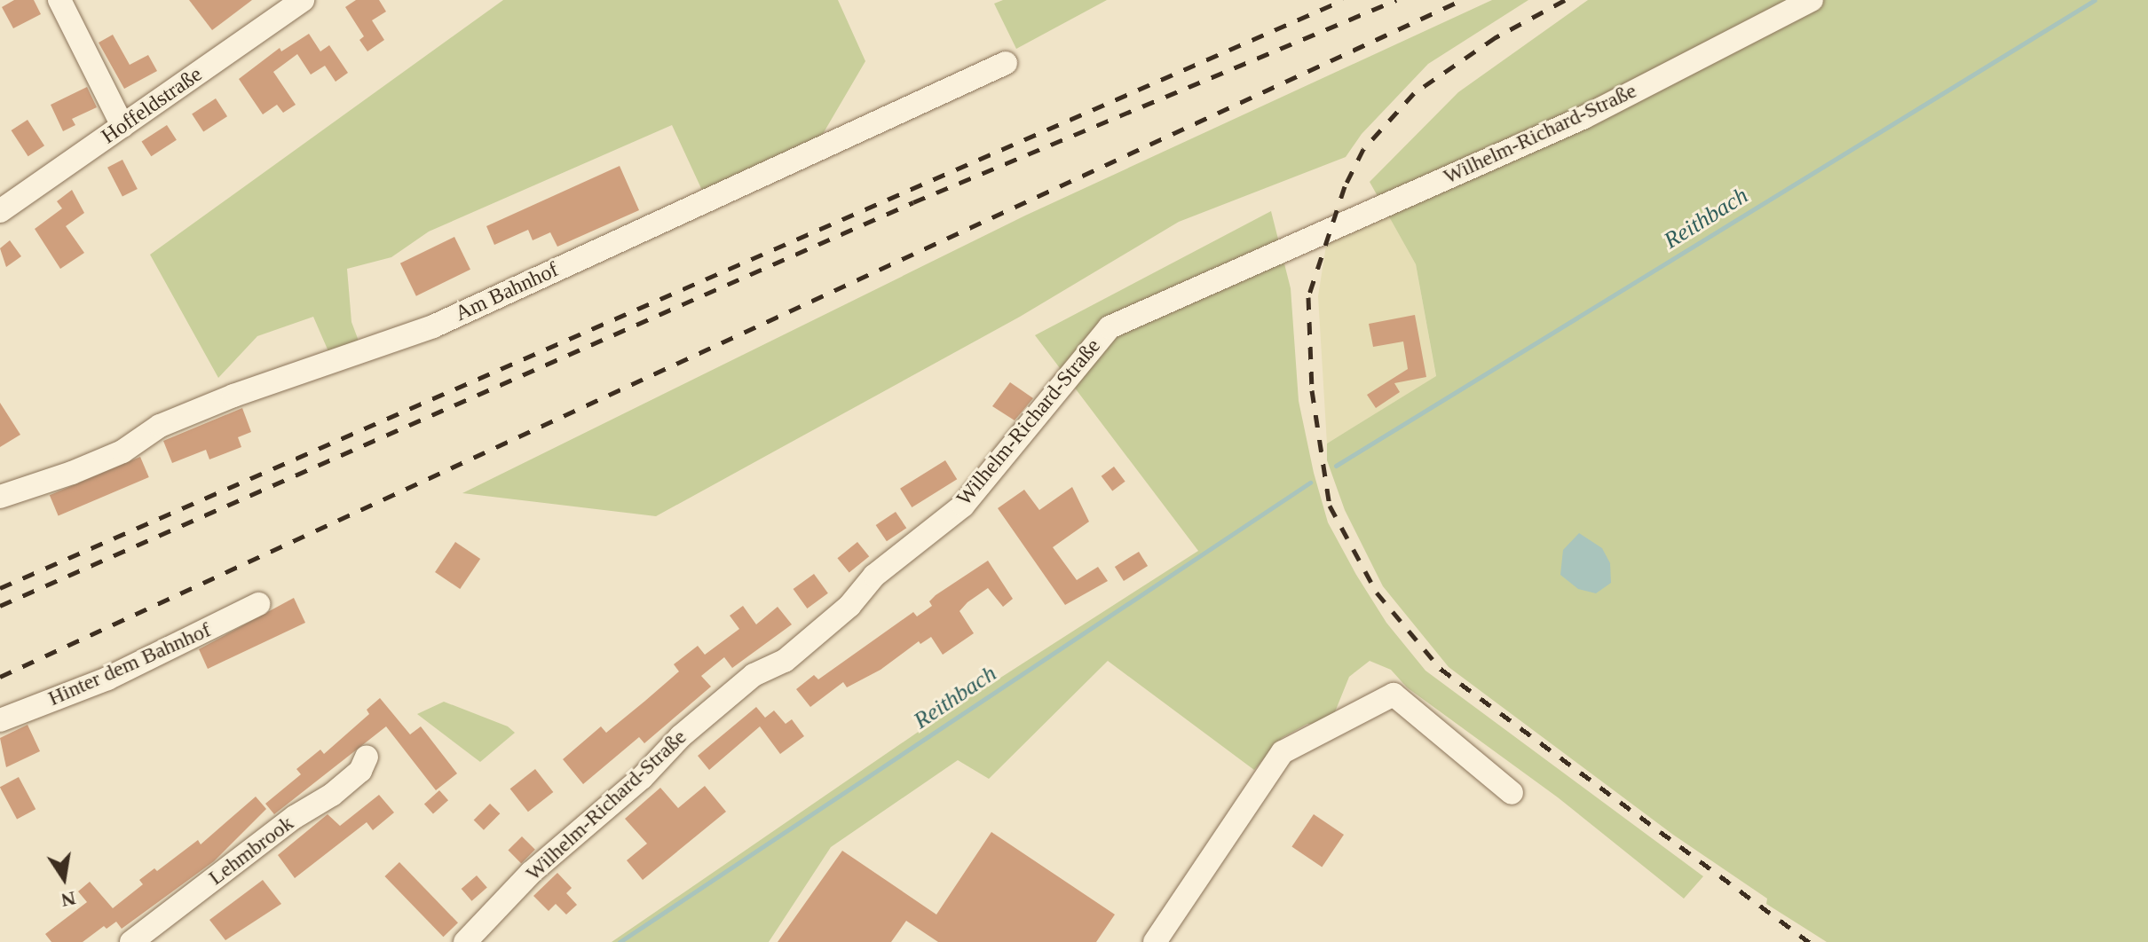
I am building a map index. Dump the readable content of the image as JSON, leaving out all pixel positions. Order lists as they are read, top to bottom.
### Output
{
  "streets": {
    "street": [
      "Hoffeldstraße",
      "Wilhelm-Richard-Straße",
      "Am Bahnhof",
      "Hinter dem Bahnhof",
      "Lehmbrook"
    ]
  },
  "water": ["Reithbach"],
  "north": "bottom"
}
